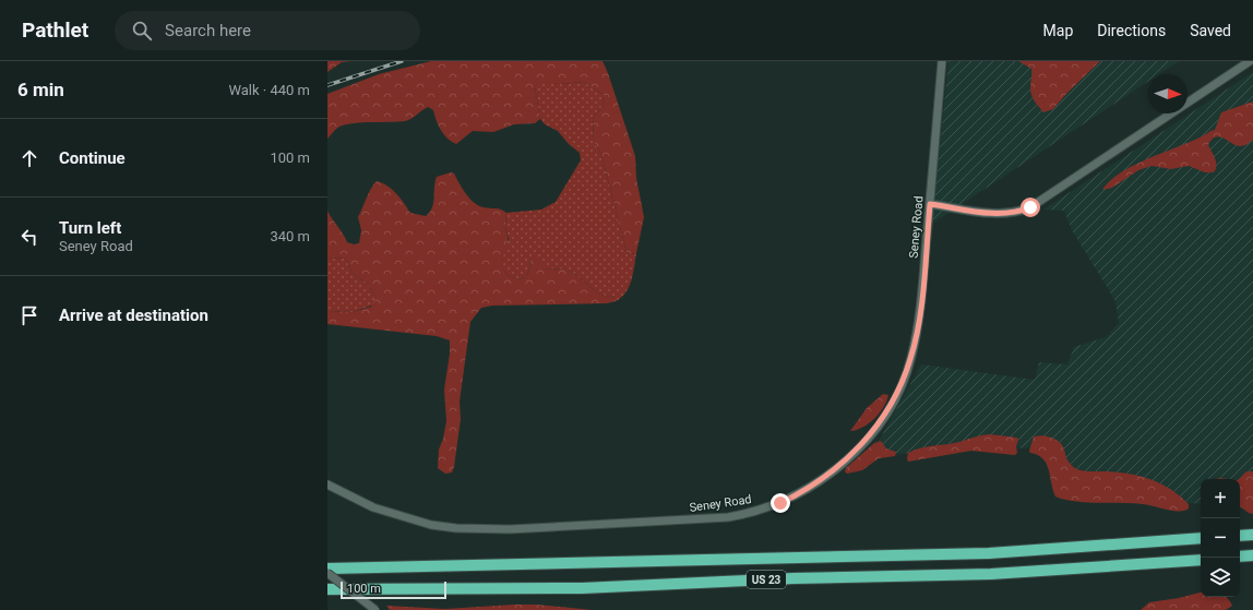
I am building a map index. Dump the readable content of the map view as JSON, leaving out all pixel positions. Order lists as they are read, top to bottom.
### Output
{
  "streets": {
    "highway": ["US 23"],
    "street": ["Seney Road"]
  },
  "scale_bar": "100 m",
  "north": "right",
  "page": {
    "header": "Pathlet",
    "search": "Search here",
    "nav": ["Map", "Directions", "Saved"],
    "heading": ["6 min", "Walk · 440 m"],
    "list": [
      ["Continue", "100 m"],
      ["Turn left", "Seney Road", "340 m"],
      "Arrive at destination"
    ],
    "map_buttons": ["+", "−"],
    "scale": "100 m"
  }
}
